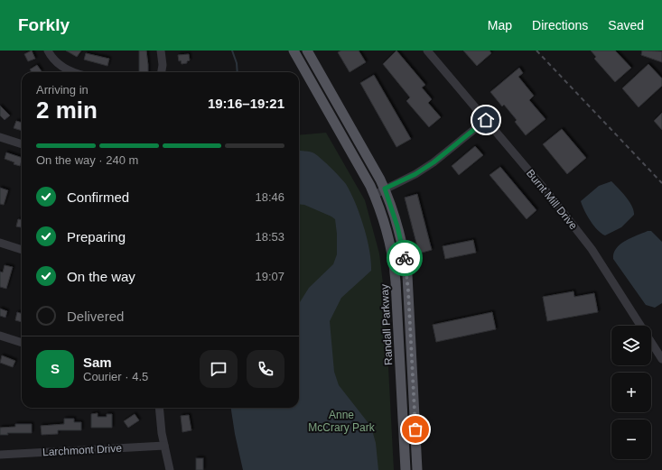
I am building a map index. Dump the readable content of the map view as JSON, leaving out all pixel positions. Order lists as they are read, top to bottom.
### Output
{
  "streets": {
    "main road": ["Randall Parkway"],
    "street": ["Burnt Mill Drive", "Larchmont Drive"]
  },
  "parks": ["Anne McCrary Park"],
  "page": {
    "header": "Forkly",
    "nav": ["Map", "Directions", "Saved"],
    "heading": ["2 min", "Arriving in", "19:16–19:21"],
    "panel": ["Sam", "Courier · 4.5"],
    "bar": "On the way · 240 m",
    "list": [
      ["Confirmed", "18:46"],
      ["Preparing", "18:53"],
      ["On the way", "19:07"],
      "Delivered"
    ],
    "map_buttons": ["+", "−"],
    "round": "S"
  }
}
